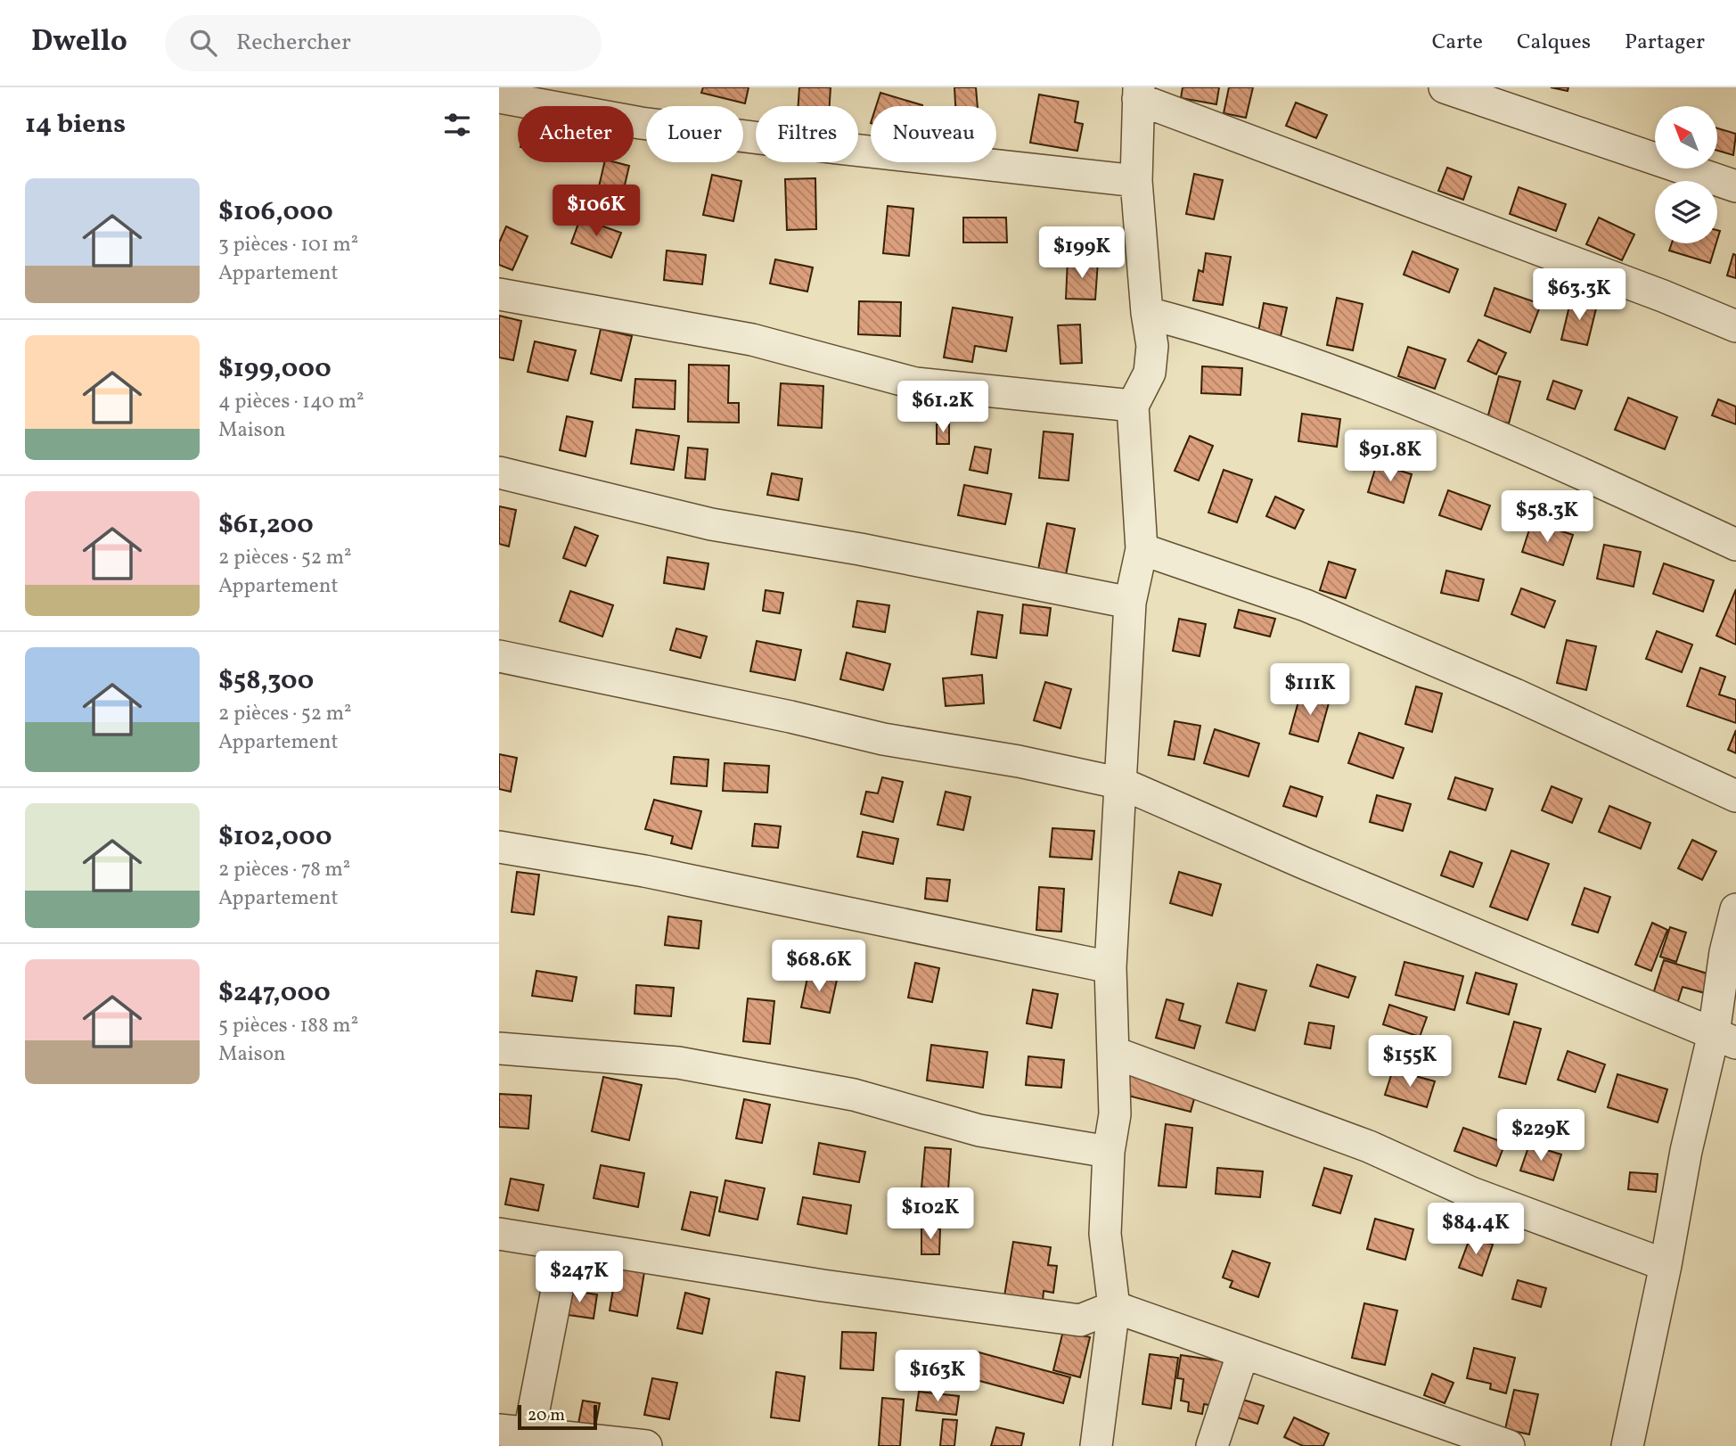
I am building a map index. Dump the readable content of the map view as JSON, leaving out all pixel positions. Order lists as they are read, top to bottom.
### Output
{
  "scale_bar": "20 m",
  "north": "top left",
  "page": {
    "header": "Dwello",
    "search": "Rechercher",
    "nav": ["Carte", "Calques", "Partager"],
    "heading": "14 biens",
    "chip": [
      "Acheter",
      "Louer",
      "Filtres",
      "Nouveau"
    ],
    "list": [
      {
        "name": "$106,000",
        "note": "3 pièces · 101 m² · Appartement"
      },
      {
        "name": "$199,000",
        "note": "4 pièces · 140 m² · Maison"
      },
      {
        "name": "$61,200",
        "note": "2 pièces · 52 m² · Appartement"
      },
      {
        "name": "$58,300",
        "note": "2 pièces · 52 m² · Appartement"
      },
      {
        "name": "$102,000",
        "note": "2 pièces · 78 m² · Appartement"
      },
      {
        "name": "$247,000",
        "note": "5 pièces · 188 m² · Maison"
      }
    ],
    "price": [
      "$106K",
      "$199K",
      "$63.3K",
      "$61.2K",
      "$91.8K",
      "$58.3K",
      "$111K",
      "$68.6K",
      "$155K",
      "$229K",
      "$102K",
      "$84.4K",
      "$247K",
      "$163K"
    ],
    "scale": "20 m"
  }
}
